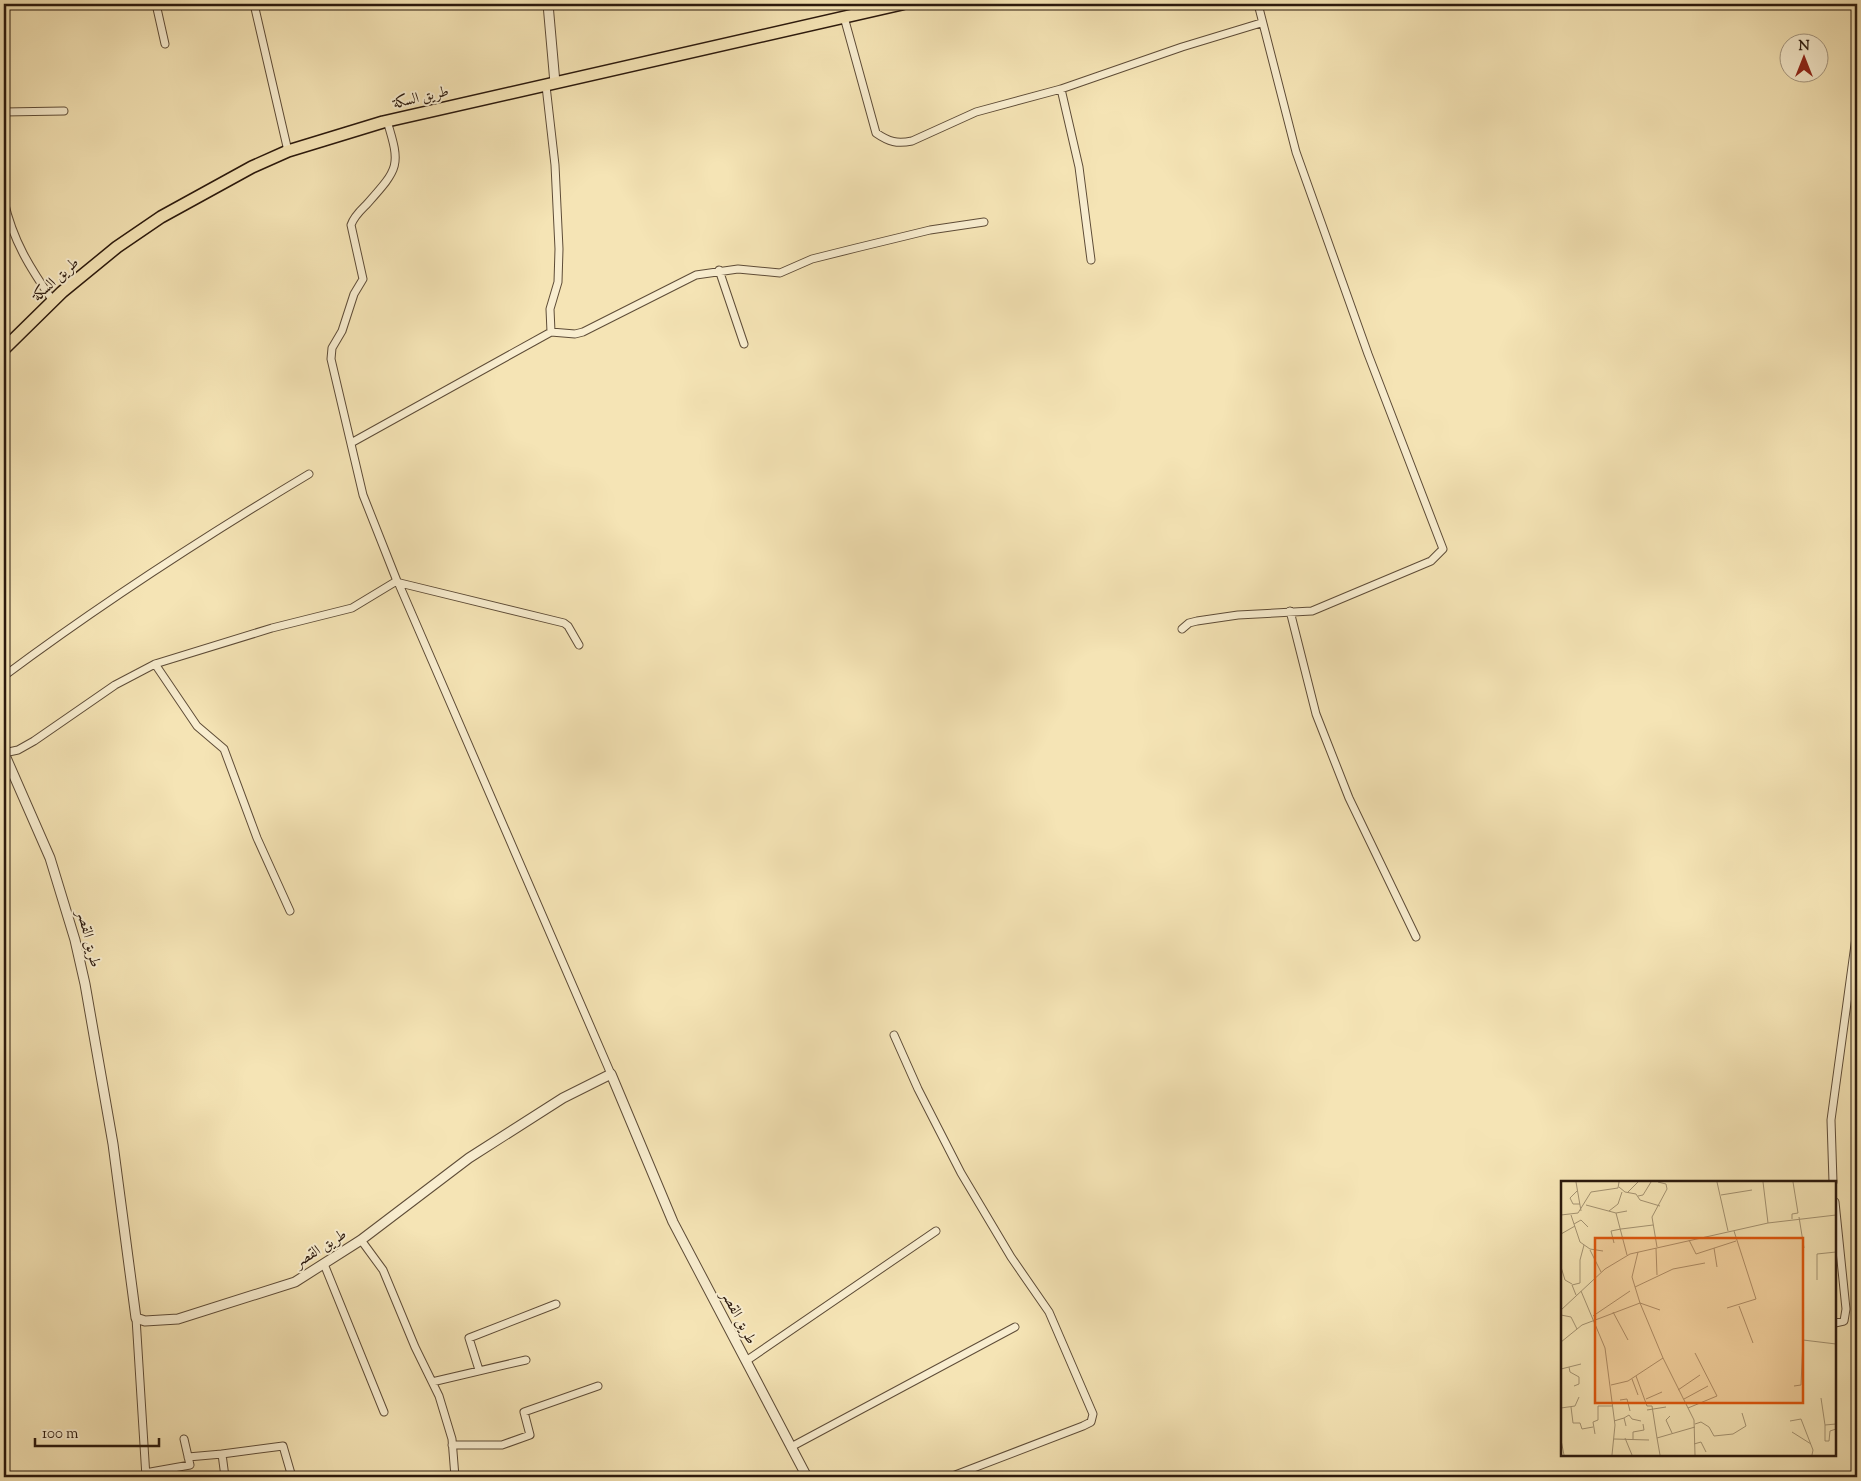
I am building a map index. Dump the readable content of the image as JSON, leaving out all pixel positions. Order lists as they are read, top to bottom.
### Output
{
  "streets": {
    "main road": ["طريق السكة"],
    "street": ["طريق القصر"]
  },
  "scale_bar": "100 m",
  "north": "top"
}
